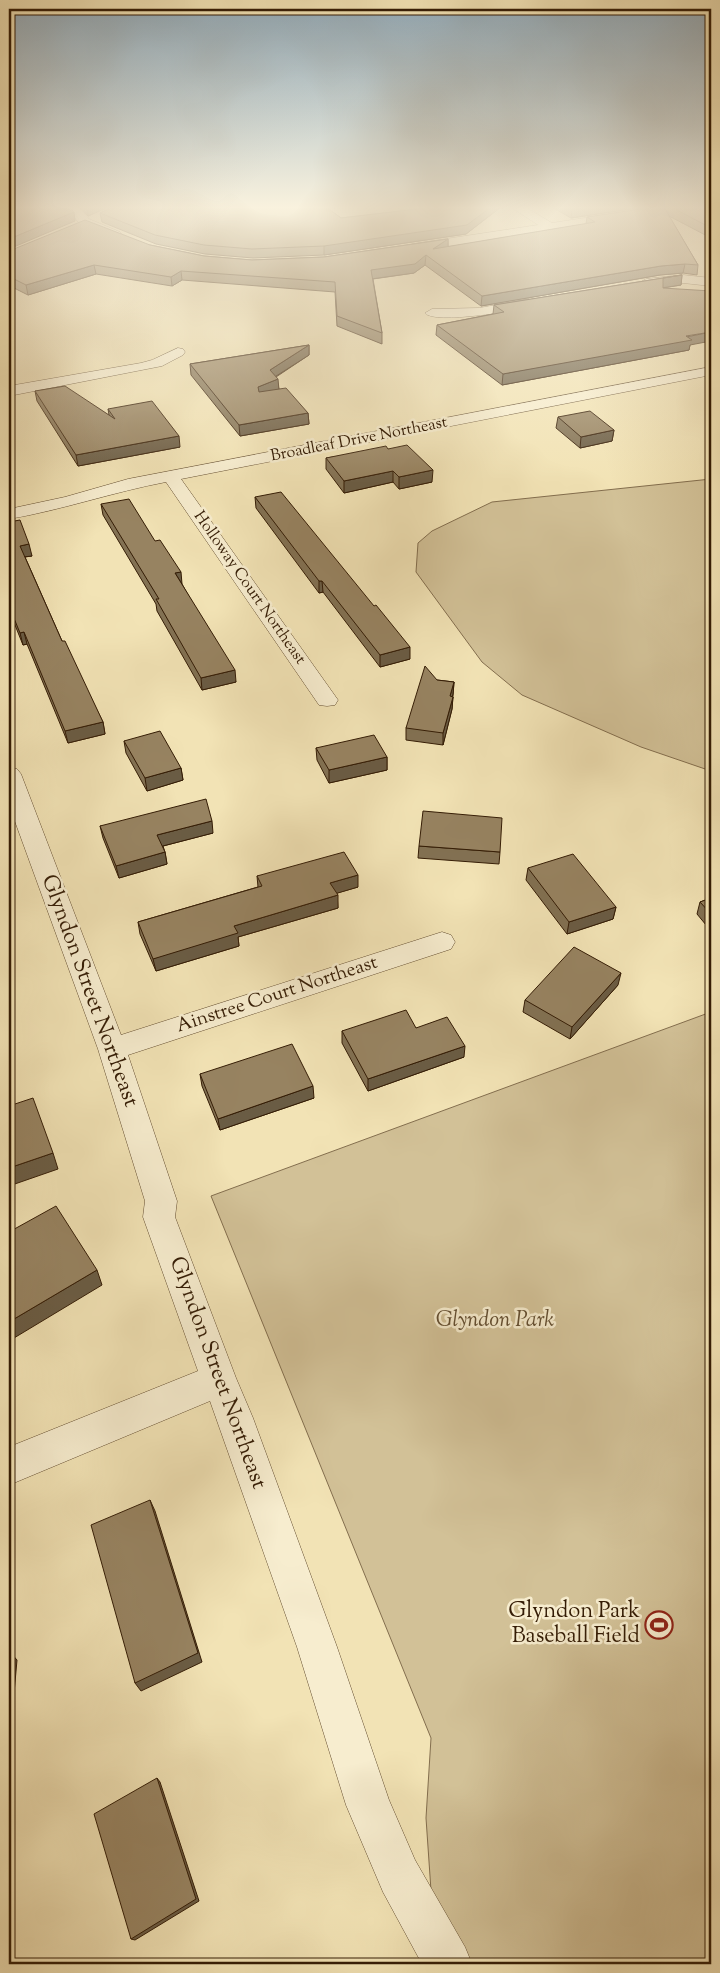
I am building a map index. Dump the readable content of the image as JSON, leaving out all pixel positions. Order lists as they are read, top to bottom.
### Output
{
  "streets": {
    "street": [
      "Broadleaf Drive Northeast",
      "Holloway Court Northeast",
      "Glyndon Street Northeast",
      "Ainstree Court Northeast"
    ]
  },
  "crossings": [
    ["Broadleaf Drive Northeast", "Holloway Court Northeast"],
    ["Glyndon Street Northeast", "Ainstree Court Northeast"]
  ],
  "parks": ["Glyndon Park"],
  "places": {
    "sports": ["Glyndon Park Baseball Field"]
  }
}
